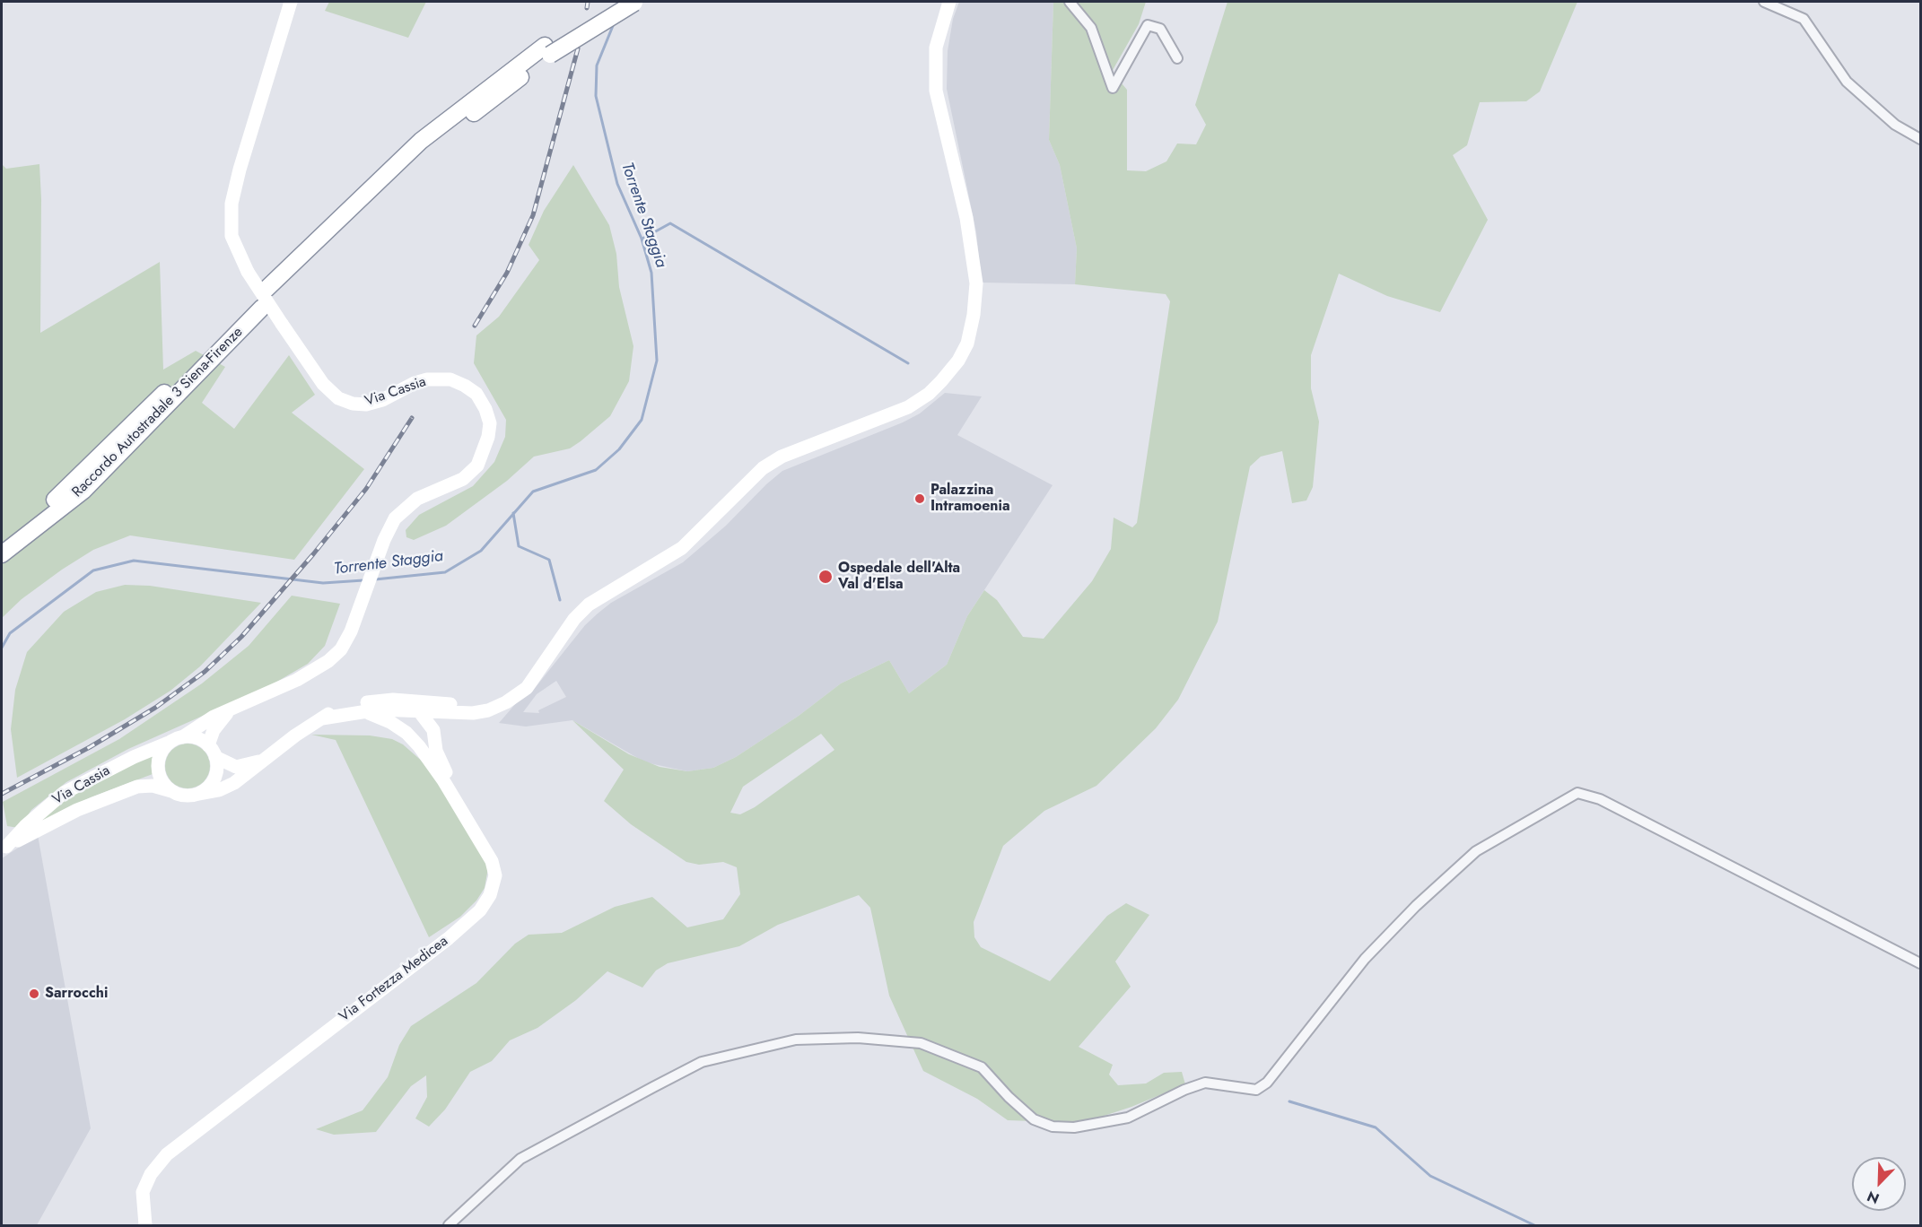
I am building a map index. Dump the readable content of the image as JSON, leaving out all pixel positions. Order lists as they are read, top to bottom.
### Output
{
  "streets": {
    "highway": ["Raccordo Autostradale 3 Siena-Firenze"],
    "main road": ["Via Cassia", "Via Fortezza Medicea"]
  },
  "water": ["Torrente Staggia"],
  "places": ["Palazzina Intramoenia", "Ospedale dell'Alta Val d'Elsa", "Sarrocchi"],
  "north": "bottom left"
}
